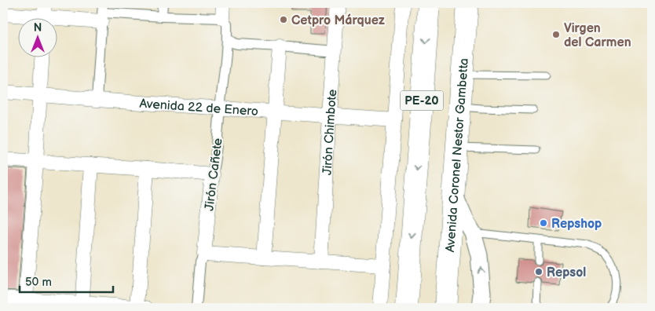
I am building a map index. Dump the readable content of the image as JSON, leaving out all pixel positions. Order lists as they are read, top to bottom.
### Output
{
  "streets": {
    "highway": ["PE-20", "Avenida Coronel Nestor Gambetta"],
    "street": ["Avenida 22 de Enero", "Jirón Chimbote", "Jirón Cañete"]
  },
  "crossings": [
    ["Avenida 22 de Enero", "Jirón Chimbote"],
    ["Avenida 22 de Enero", "Jirón Cañete"]
  ],
  "places": [
    "Cetpro Márquez",
    "Virgen del Carmen",
    "Repshop",
    "Repsol"
  ],
  "scale_bar": "50 m",
  "north": "top"
}
